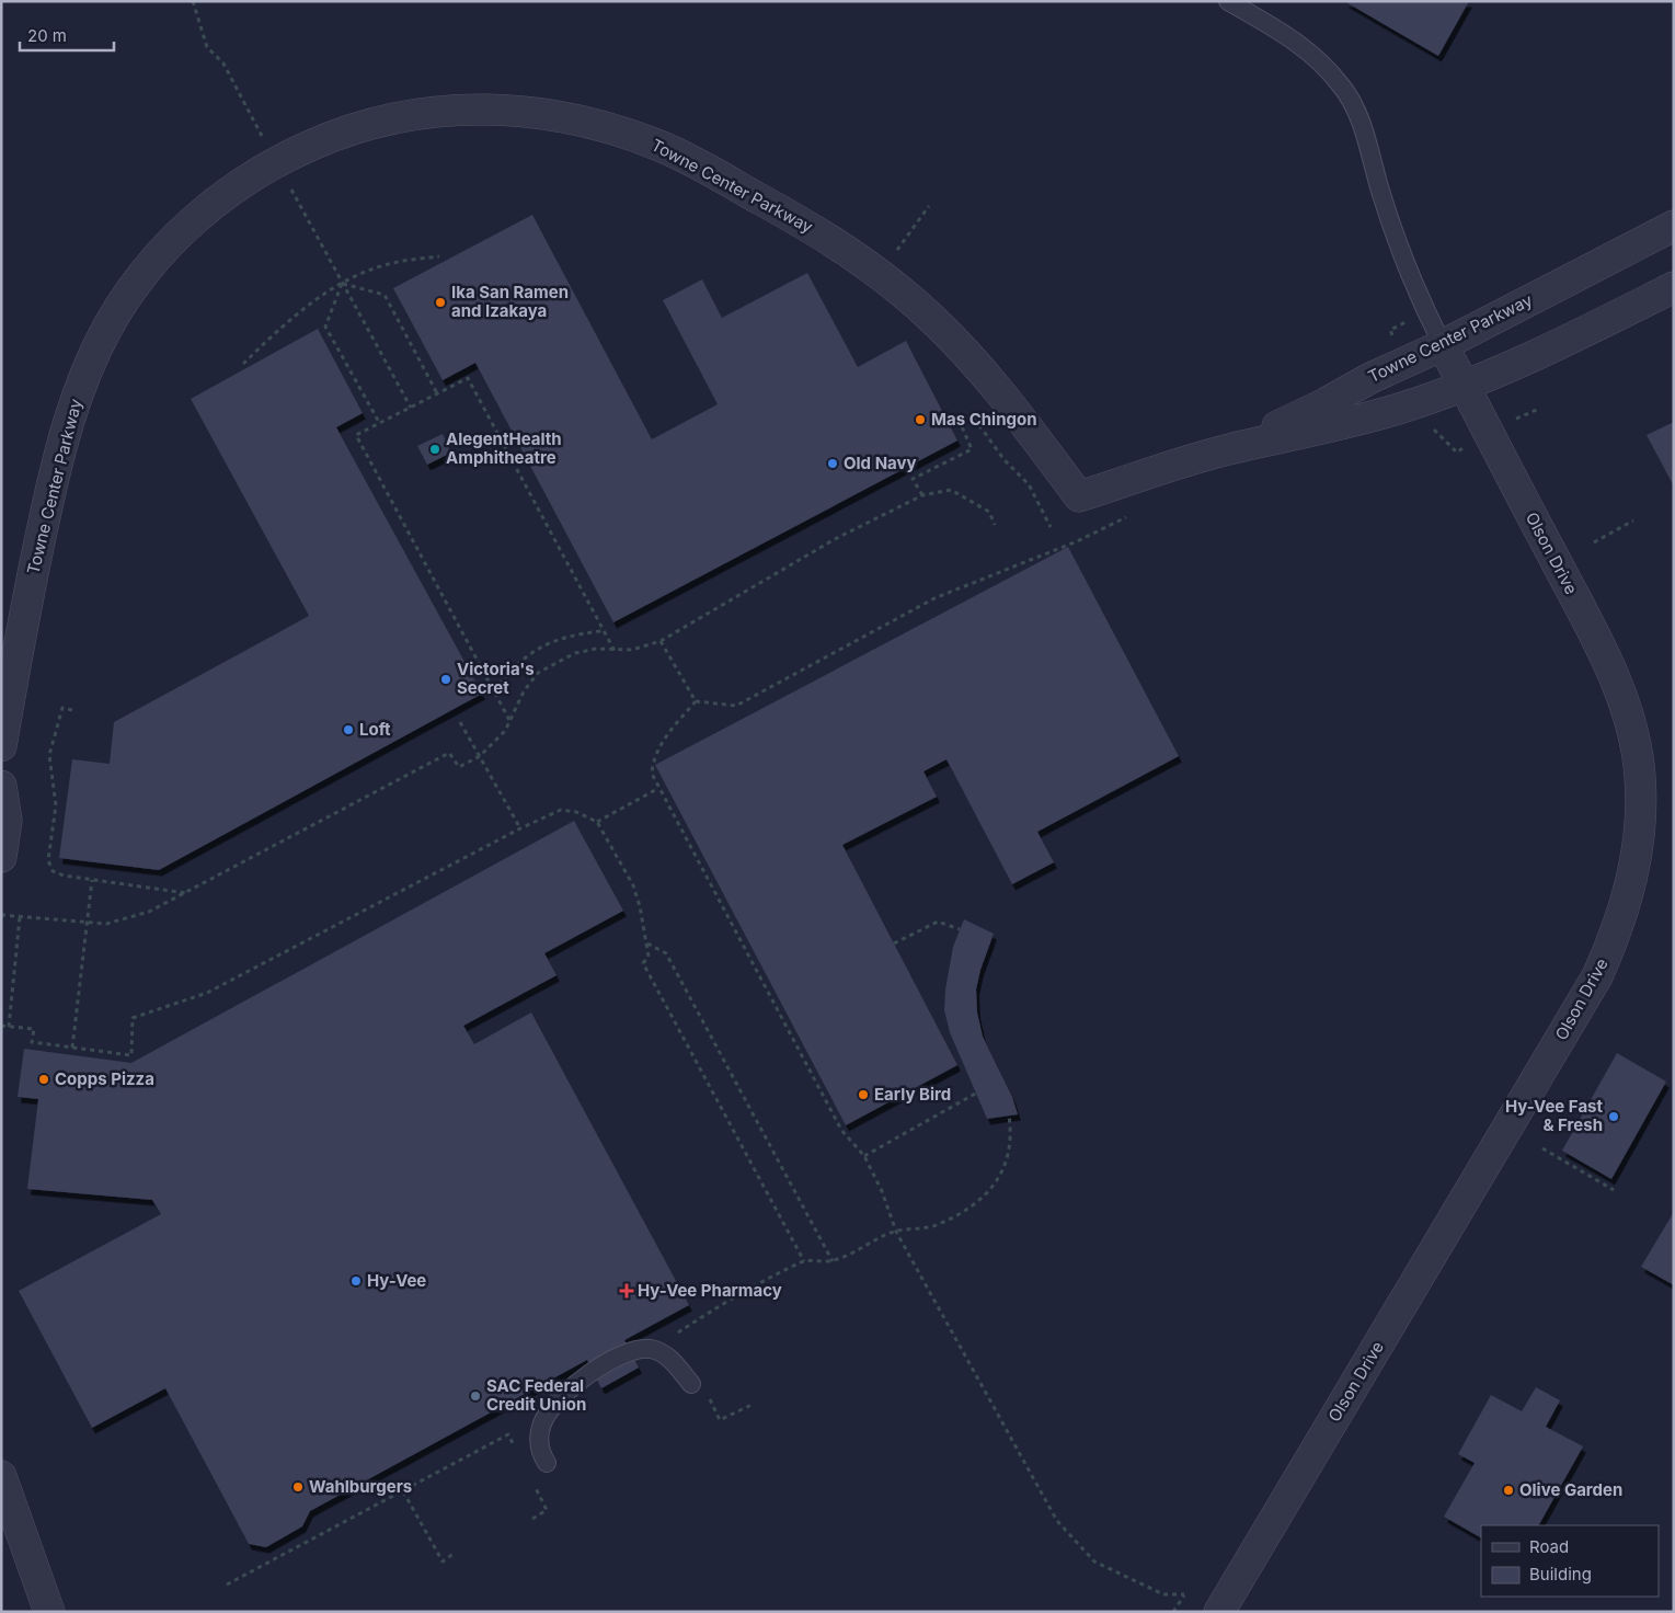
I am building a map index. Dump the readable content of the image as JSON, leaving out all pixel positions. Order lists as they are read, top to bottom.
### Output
{
  "streets": {
    "street": ["Towne Center Parkway", "Olson Drive"]
  },
  "crossings": [
    ["Towne Center Parkway", "Olson Drive"]
  ],
  "places": {
    "other": [
      "Ika San Ramen and Izakaya",
      "Mas Chingon",
      "AlegentHealth Amphitheatre",
      "Old Navy",
      "Victoria's Secret",
      "Loft",
      "Copps Pizza",
      "Early Bird",
      "Hy-Vee Fast & Fresh",
      "Hy-Vee",
      "SAC Federal Credit Union",
      "Wahlburgers",
      "Olive Garden"
    ],
    "health": ["Hy-Vee Pharmacy"]
  },
  "legend": ["Road", "Building"],
  "scale_bar": "20 m"
}
